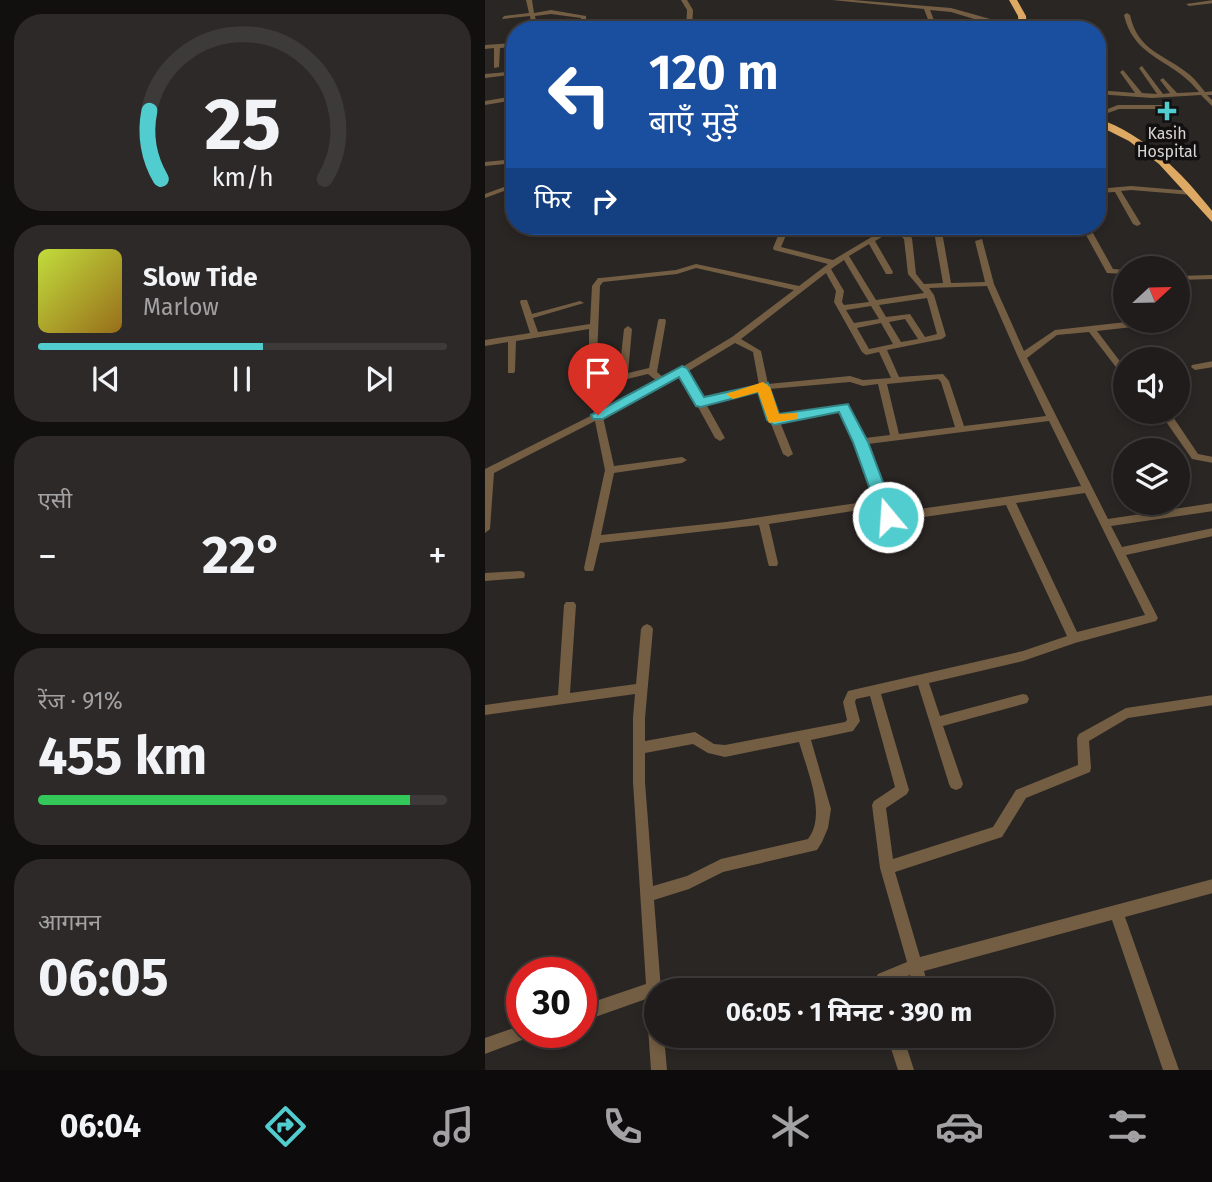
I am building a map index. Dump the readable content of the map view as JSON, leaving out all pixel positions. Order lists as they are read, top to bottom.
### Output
{
  "places": {
    "health": ["Kasih Hospital"]
  },
  "north": "right",
  "page": {
    "turn": ["120 m", "बाएँ मुड़ें"],
    "then": "फिर",
    "song": ["Slow Tide", "Marlow"],
    "tile": [
      "एसी",
      ["रेंज · 91%", "455 km"],
      ["आगमन", "06:05"]
    ],
    "heat": ["−", "22°", "+"],
    "limit": "30",
    "trip": "06:05 · 1 मिनट · 390 m",
    "tabs": "06:04",
    "gauge": ["25", "km/h"]
  }
}
